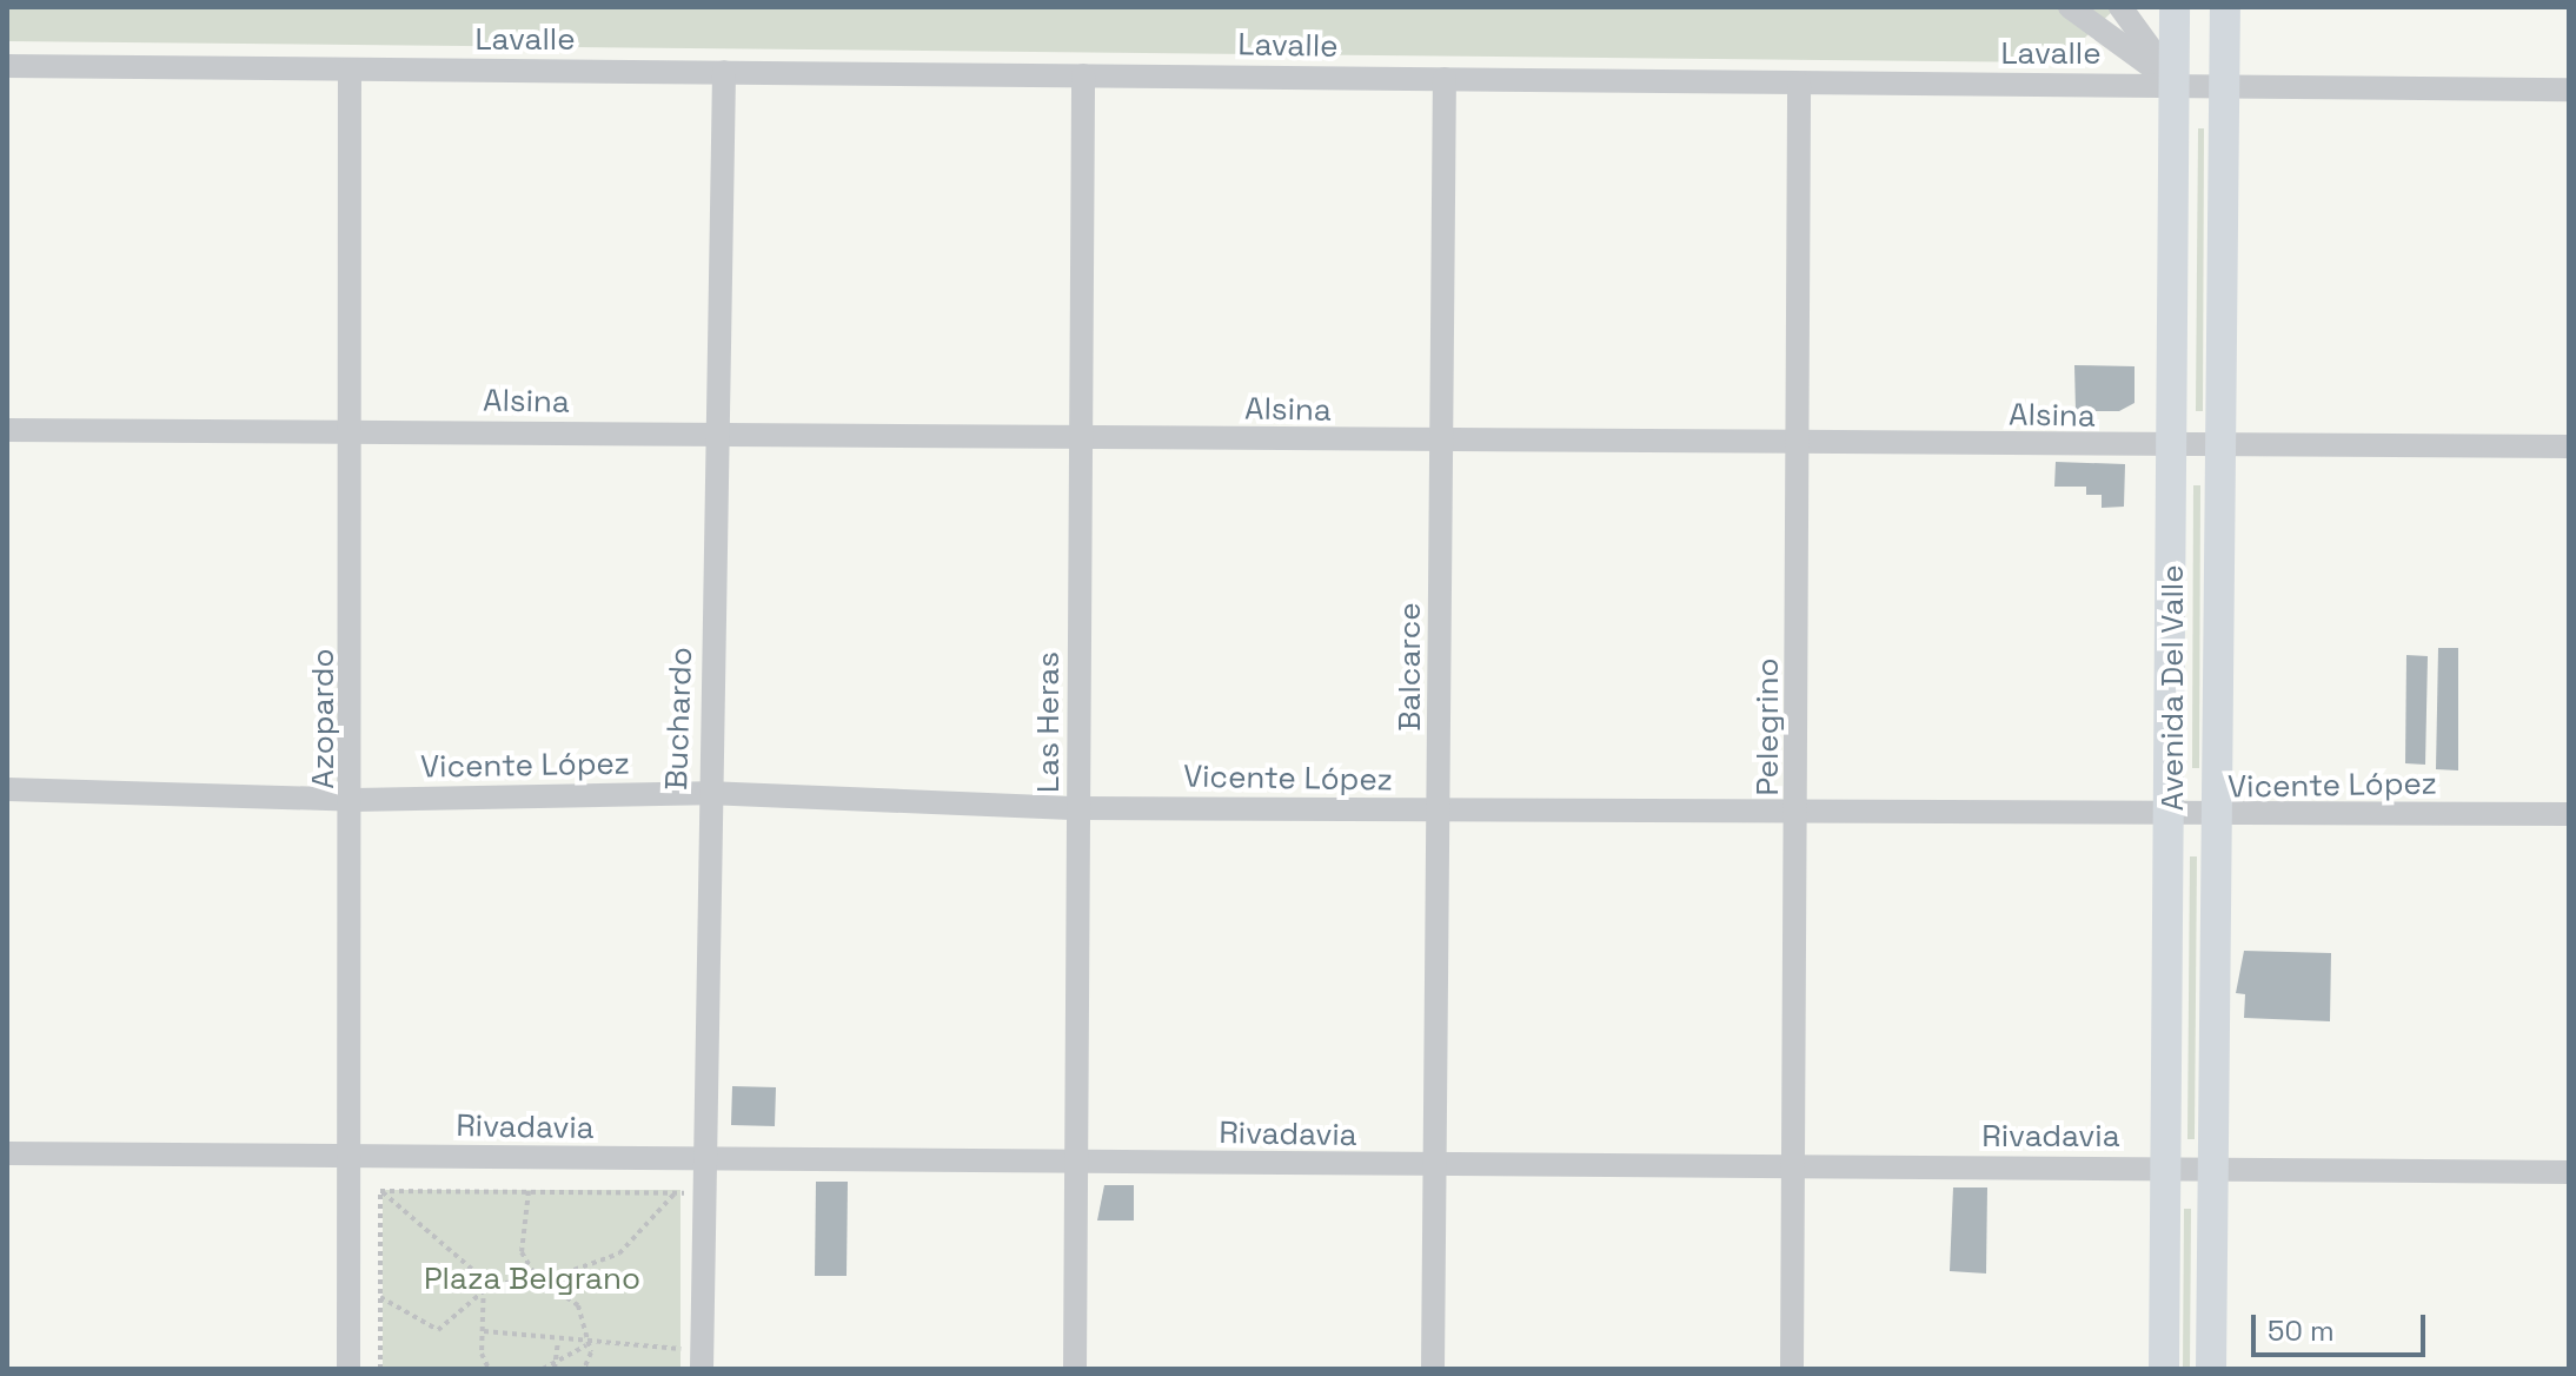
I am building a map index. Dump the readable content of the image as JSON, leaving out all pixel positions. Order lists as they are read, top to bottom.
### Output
{
  "streets": {
    "main road": ["Avenida Del Valle"],
    "street": [
      "Lavalle",
      "Alsina",
      "Balcarce",
      "Azopardo",
      "Buchardo",
      "Las Heras",
      "Pelegrino",
      "Vicente López",
      "Rivadavia"
    ]
  },
  "crossings": [
    ["Lavalle", "Balcarce"],
    ["Lavalle", "Avenida Del Valle"],
    ["Lavalle", "Azopardo"],
    ["Lavalle", "Buchardo"],
    ["Lavalle", "Las Heras"],
    ["Lavalle", "Pelegrino"],
    ["Alsina", "Balcarce"],
    ["Alsina", "Avenida Del Valle"],
    ["Alsina", "Azopardo"],
    ["Alsina", "Buchardo"],
    ["Alsina", "Las Heras"],
    ["Alsina", "Pelegrino"],
    ["Balcarce", "Vicente López"],
    ["Balcarce", "Rivadavia"],
    ["Avenida Del Valle", "Vicente López"],
    ["Avenida Del Valle", "Rivadavia"],
    ["Azopardo", "Vicente López"],
    ["Azopardo", "Rivadavia"],
    ["Buchardo", "Vicente López"],
    ["Buchardo", "Rivadavia"],
    ["Las Heras", "Vicente López"],
    ["Las Heras", "Rivadavia"],
    ["Pelegrino", "Vicente López"],
    ["Pelegrino", "Rivadavia"]
  ],
  "parks": ["Plaza Belgrano"],
  "scale_bar": "50 m"
}
